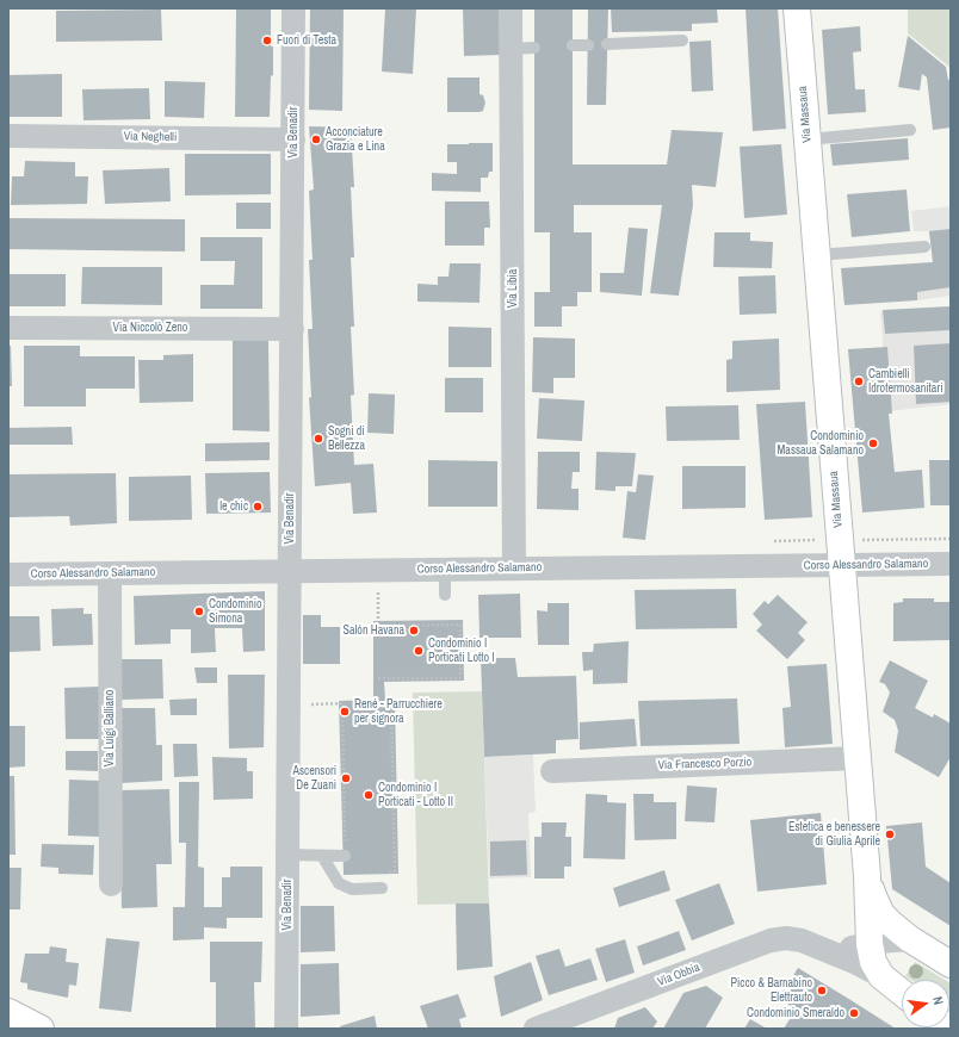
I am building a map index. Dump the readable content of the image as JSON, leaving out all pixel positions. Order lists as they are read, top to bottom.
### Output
{
  "streets": {
    "street": [
      "Via Massaua",
      "Via Benadir",
      "Via Neghelli",
      "Via Libia",
      "Via Niccolò Zeno",
      "Corso Alessandro Salamano",
      "Via Luigi Balliano",
      "Via Francesco Porzio",
      "Via Obbia"
    ]
  },
  "crossings": [
    ["Via Massaua", "Corso Alessandro Salamano"],
    ["Via Massaua", "Via Francesco Porzio"],
    ["Via Benadir", "Via Neghelli"],
    ["Via Benadir", "Via Niccolò Zeno"],
    ["Via Benadir", "Corso Alessandro Salamano"],
    ["Via Libia", "Corso Alessandro Salamano"],
    ["Corso Alessandro Salamano", "Via Luigi Balliano"]
  ],
  "places": [
    "Fuori di Testa",
    "Acconciature Grazia e Lina",
    "Cambielli Idrotermosanitari",
    "Sogni di Bellezza",
    "Condominio Massaua Salamano",
    "le chic",
    "Condominio Simona",
    "Salón Havana",
    "Condominio I Porticati Lotto I",
    "René - Parrucchiere per signora",
    "Ascensori De Zuani",
    "Condominio I Porticati - Lotto II",
    "Estetica e benessere di Giulia Aprile",
    "Picco & Barnabino Elettrauto",
    "Condominio Smeraldo"
  ],
  "north": "right"
}
